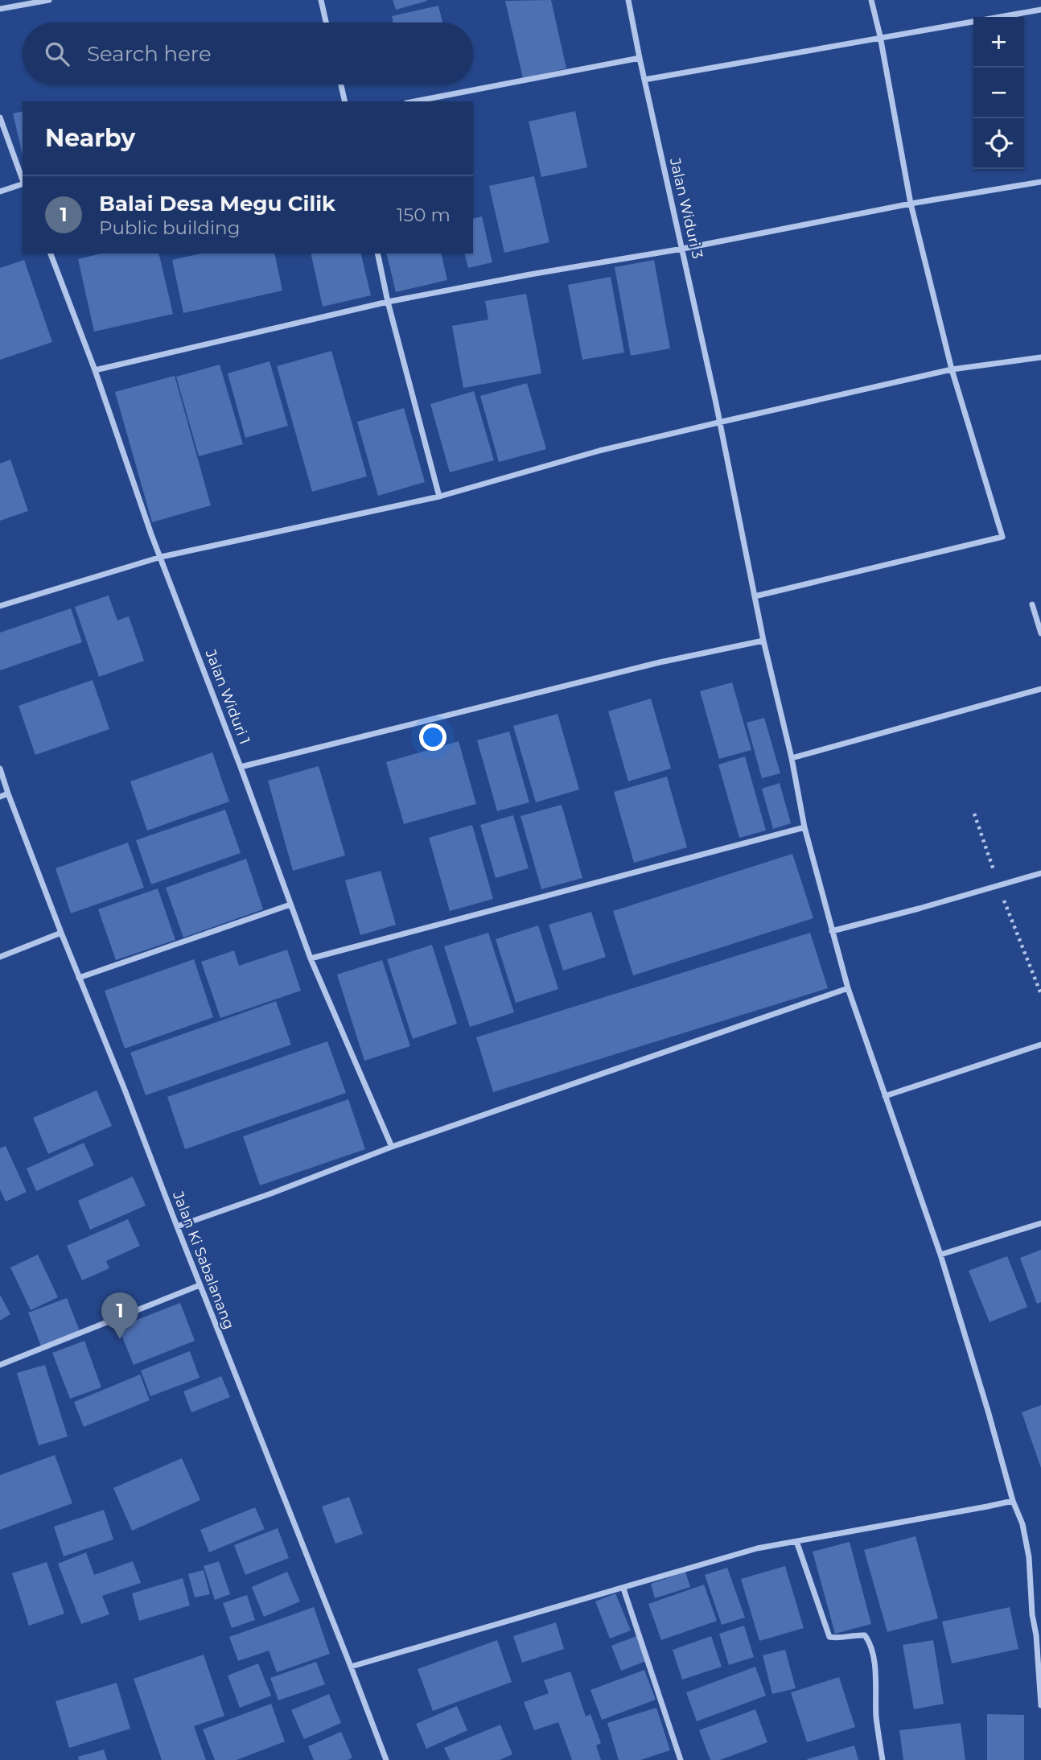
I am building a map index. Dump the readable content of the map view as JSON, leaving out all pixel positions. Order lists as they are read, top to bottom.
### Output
{
  "streets": {
    "street": ["Jalan Widuri 3", "Jalan Widuri 1", "Jalan Ki Sabalanang"]
  },
  "page": {
    "map_buttons": ["+", "−"],
    "search": "Search here",
    "heading": "Nearby",
    "list": [
      {
        "mark": "1",
        "name": "Balai Desa Megu Cilik",
        "note": "Public building",
        "value": "150 m"
      }
    ],
    "pins": "1"
  }
}
